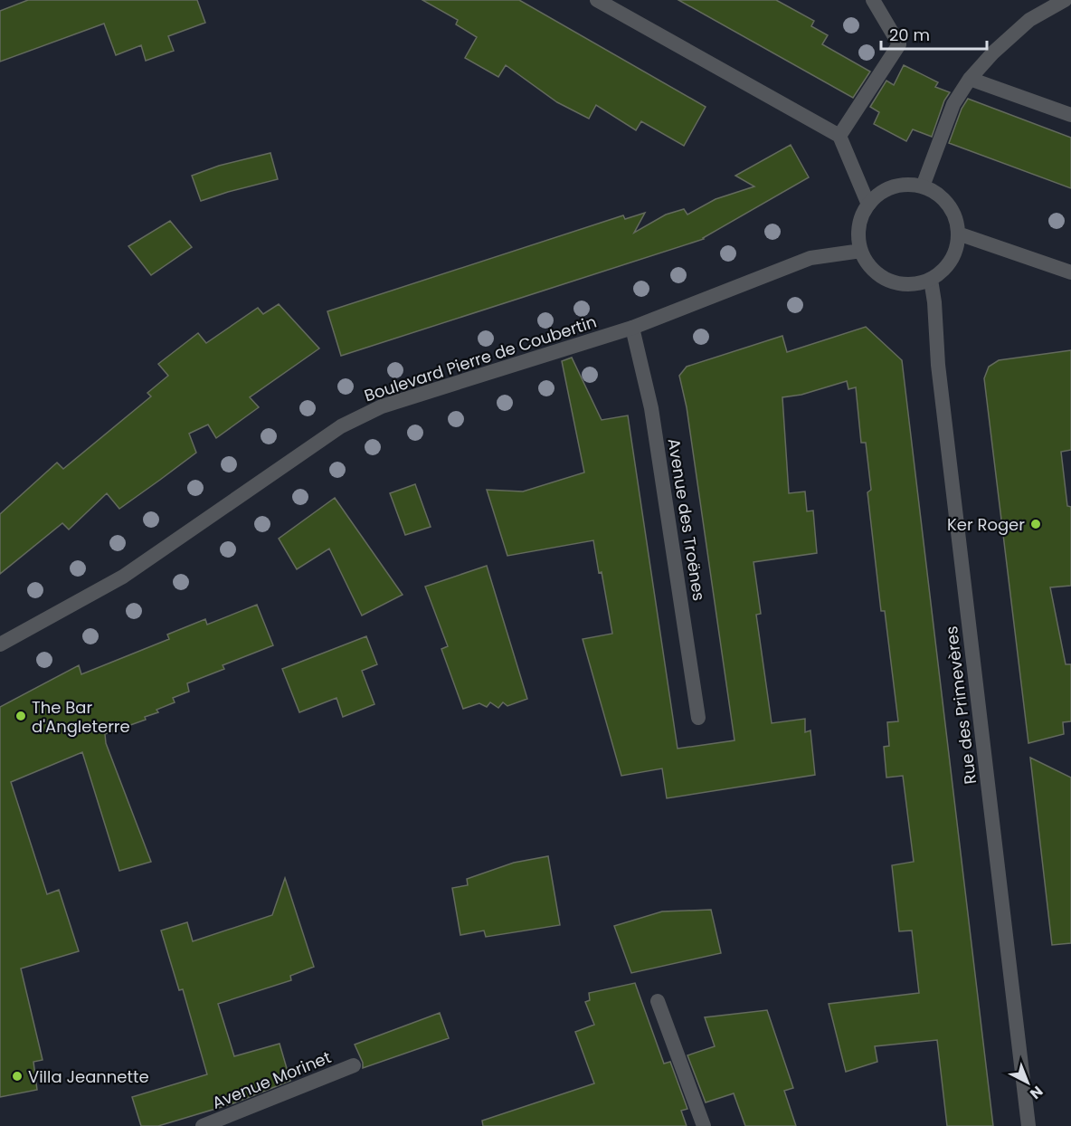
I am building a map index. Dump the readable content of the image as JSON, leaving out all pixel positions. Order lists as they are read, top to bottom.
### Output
{
  "streets": {
    "street": [
      "Boulevard Pierre de Coubertin",
      "Avenue des Troënes",
      "Rue des Primevères",
      "Avenue Morinet"
    ]
  },
  "crossings": [
    ["Boulevard Pierre de Coubertin", "Avenue des Troënes"],
    ["Boulevard Pierre de Coubertin", "Rue des Primevères"]
  ],
  "places": ["Ker Roger", "The Bar d'Angleterre", "Villa Jeannette"],
  "scale_bar": "20 m",
  "north": "bottom right"
}
